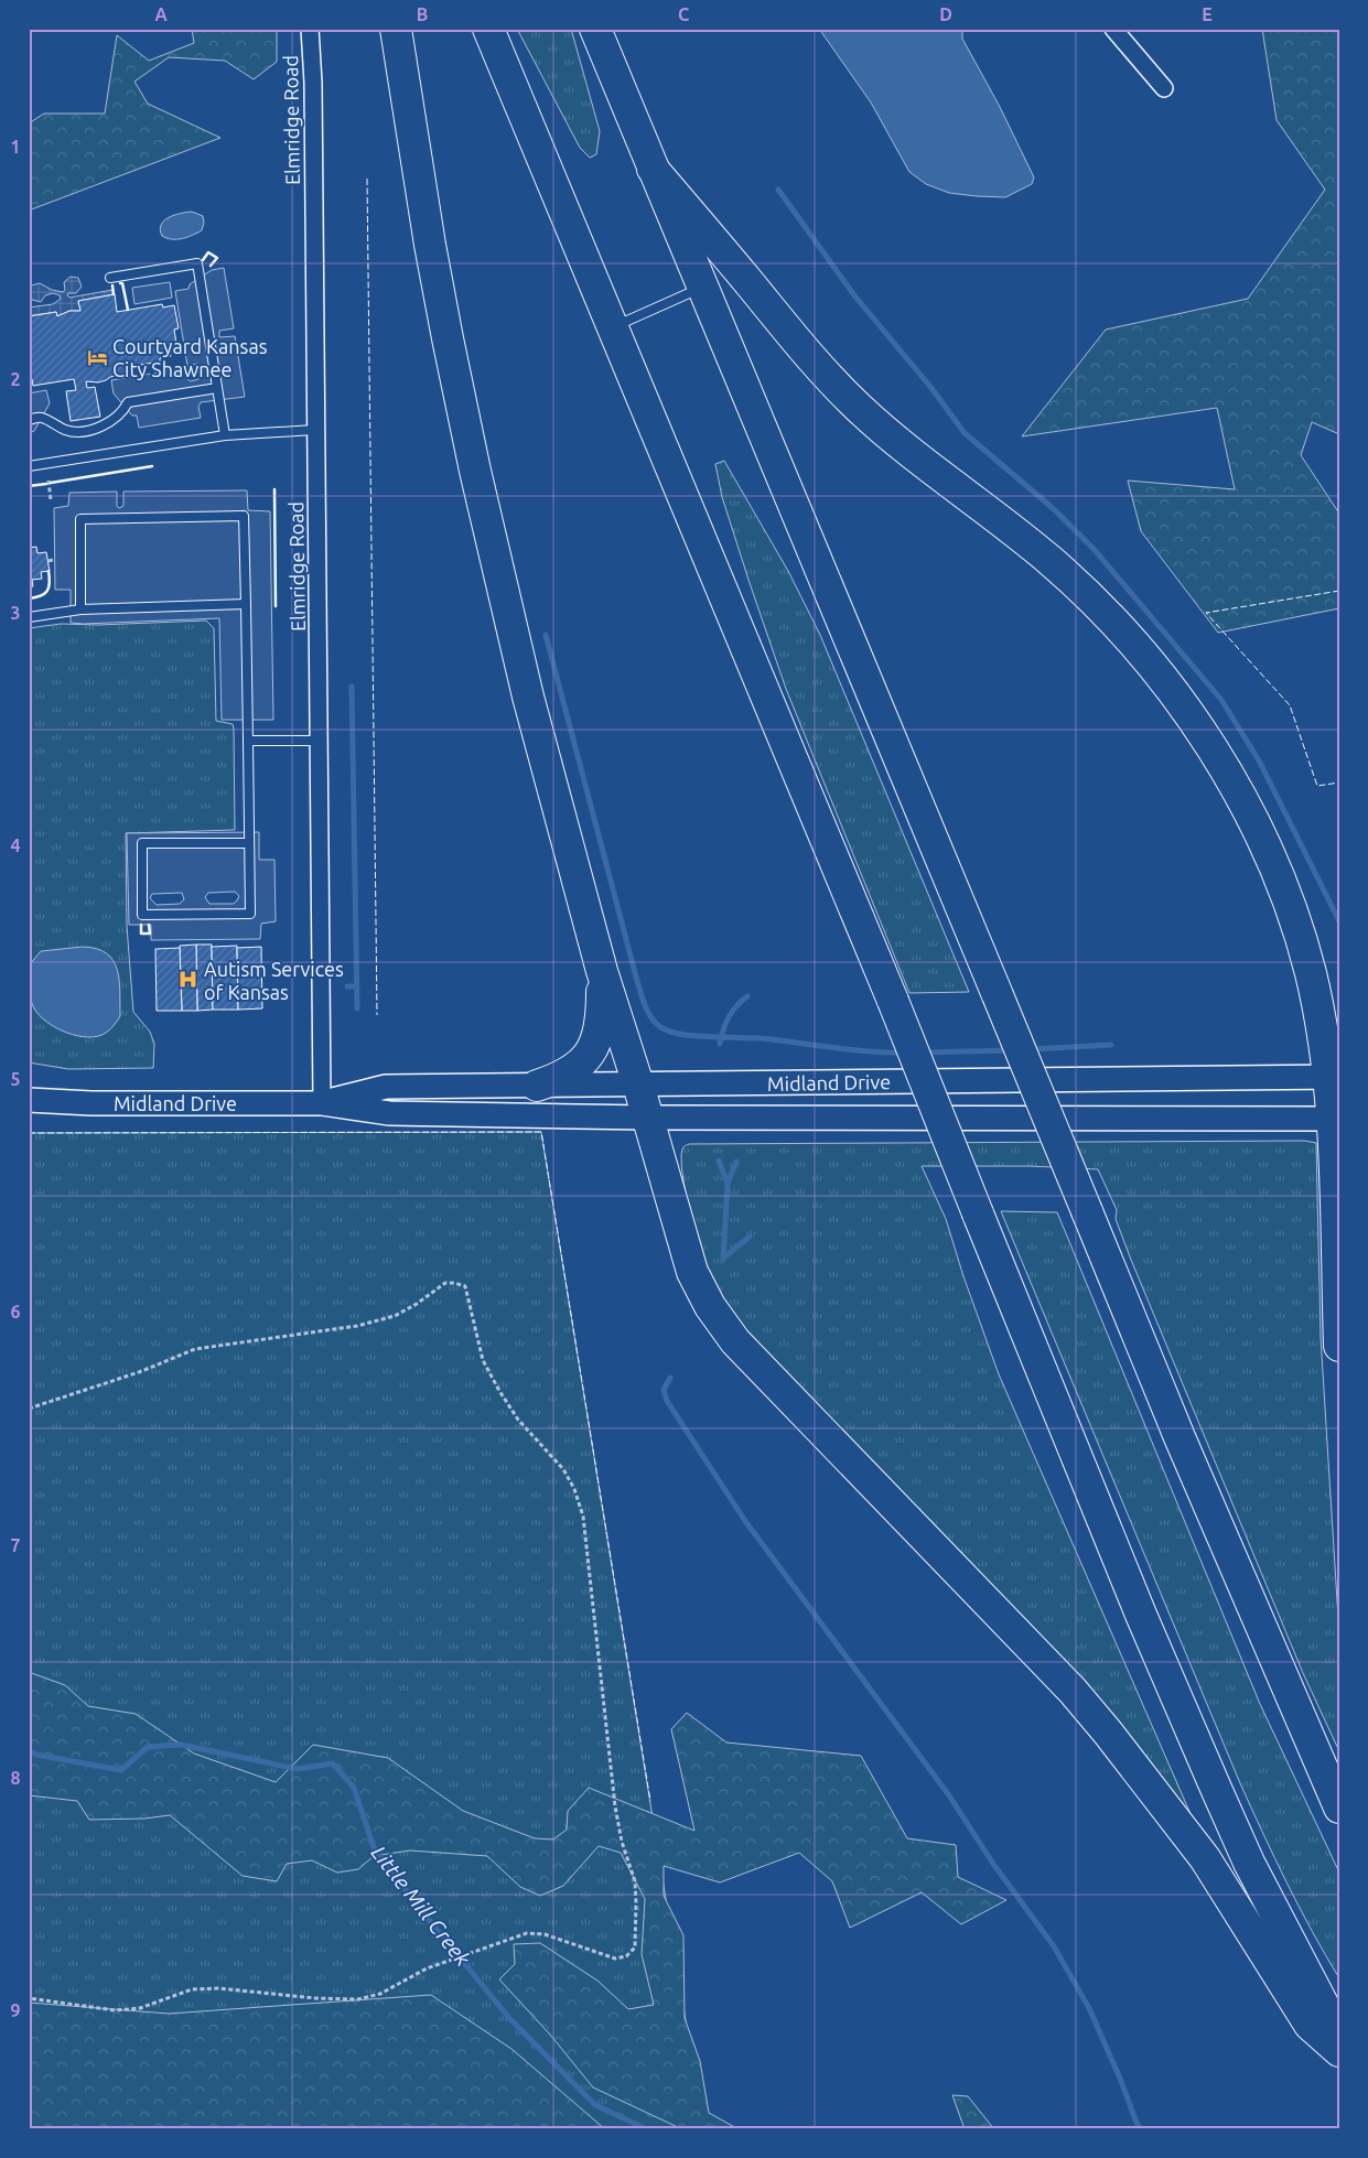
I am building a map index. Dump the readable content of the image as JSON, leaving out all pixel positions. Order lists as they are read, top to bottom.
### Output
{
  "streets": {
    "main road": ["Midland Drive"],
    "street": ["Elmridge Road"]
  },
  "crossings": [
    ["Elmridge Road", "Midland Drive"]
  ],
  "water": ["Little Mill Creek"],
  "places": {
    "hotel": ["Courtyard Kansas City Shawnee"],
    "hospital": ["Autism Services of Kansas"]
  },
  "grid": {
    "columns": [
      "A",
      "B",
      "C",
      "D",
      "E"
    ],
    "rows": [
      "1",
      "2",
      "3",
      "4",
      "5",
      "6",
      "7",
      "8",
      "9"
    ]
  }
}
